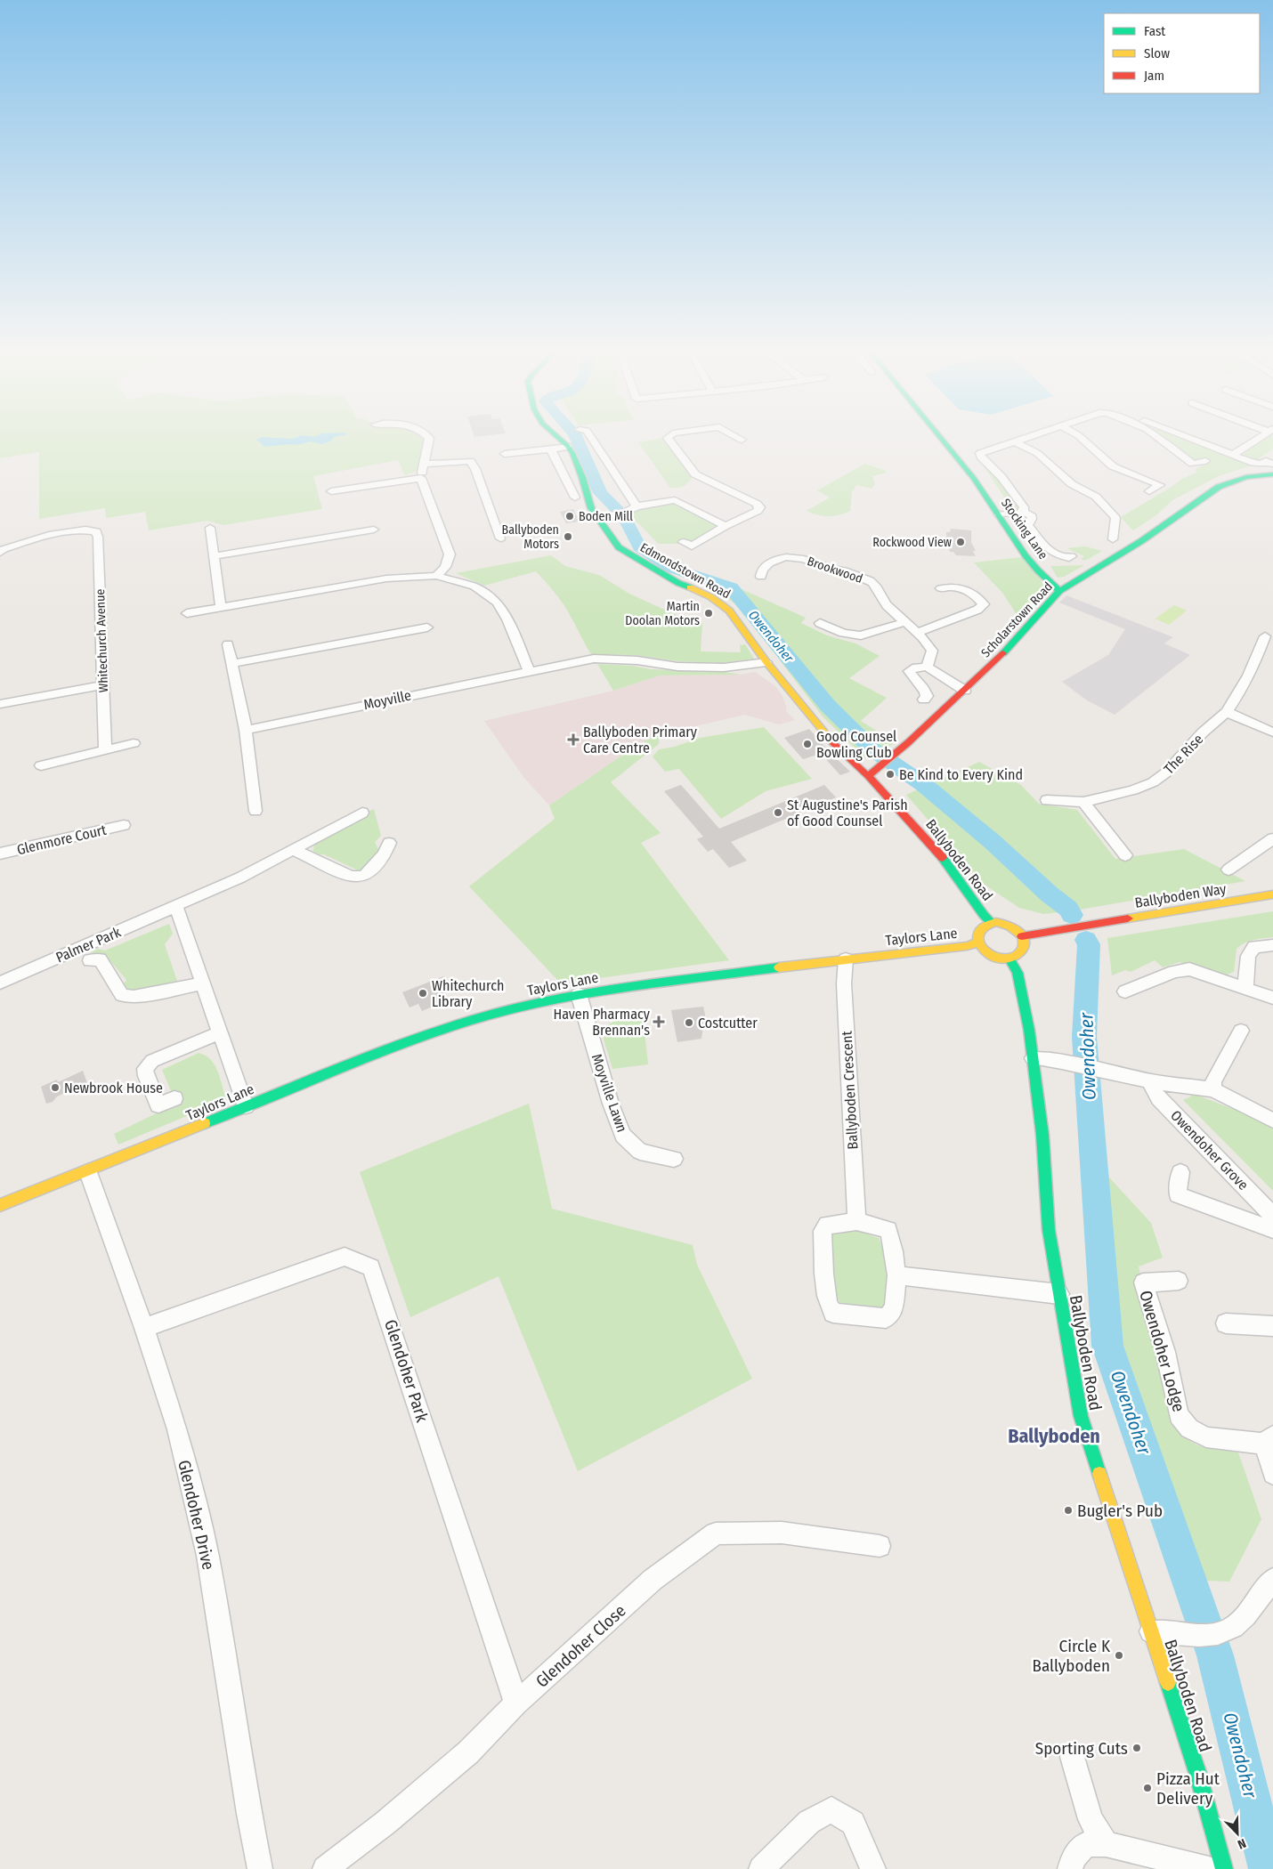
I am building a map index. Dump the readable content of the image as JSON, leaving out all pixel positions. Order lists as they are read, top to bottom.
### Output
{
  "streets": {
    "main road": [
      "Stocking Lane",
      "Edmondstown Road",
      "Scholarstown Road",
      "Ballyboden Road",
      "Ballyboden Way",
      "Taylors Lane"
    ],
    "street": [
      "Brookwood",
      "Whitechurch Avenue",
      "Moyville",
      "The Rise",
      "Glenmore Court",
      "Palmer Park",
      "Ballyboden Crescent",
      "Moyville Lawn",
      "Owendoher Grove",
      "Owendoher Lodge",
      "Glendoher Park",
      "Glendoher Drive",
      "Glendoher Close"
    ]
  },
  "crossings": [
    ["Stocking Lane", "Scholarstown Road"],
    ["Edmondstown Road", "Scholarstown Road"],
    ["Edmondstown Road", "Moyville"],
    ["Edmondstown Road", "Ballyboden Road"],
    ["Scholarstown Road", "Ballyboden Road"],
    ["Ballyboden Road", "Ballyboden Way"],
    ["Ballyboden Road", "Taylors Lane"],
    ["Ballyboden Way", "Taylors Lane"],
    ["Taylors Lane", "Ballyboden Crescent"],
    ["Taylors Lane", "Moyville Lawn"],
    ["Taylors Lane", "Glendoher Drive"],
    ["Glendoher Park", "Glendoher Drive"],
    ["Glendoher Park", "Glendoher Close"]
  ],
  "districts": ["Ballyboden"],
  "water": ["Owendoher"],
  "places": {
    "other": [
      "Boden Mill",
      "Ballyboden Motors",
      "Rockwood View",
      "Martin Doolan Motors",
      "Good Counsel Bowling Club",
      "Be Kind to Every Kind",
      "St Augustine's Parish of Good Counsel",
      "Whitechurch Library",
      "Costcutter",
      "Newbrook House",
      "Bugler's Pub",
      "Circle K Ballyboden",
      "Sporting Cuts",
      "Pizza Hut Delivery"
    ],
    "health": ["Ballyboden Primary Care Centre", "Haven Pharmacy Brennan's"]
  },
  "legend": ["Fast", "Slow", "Jam"],
  "north": "bottom right"
}
